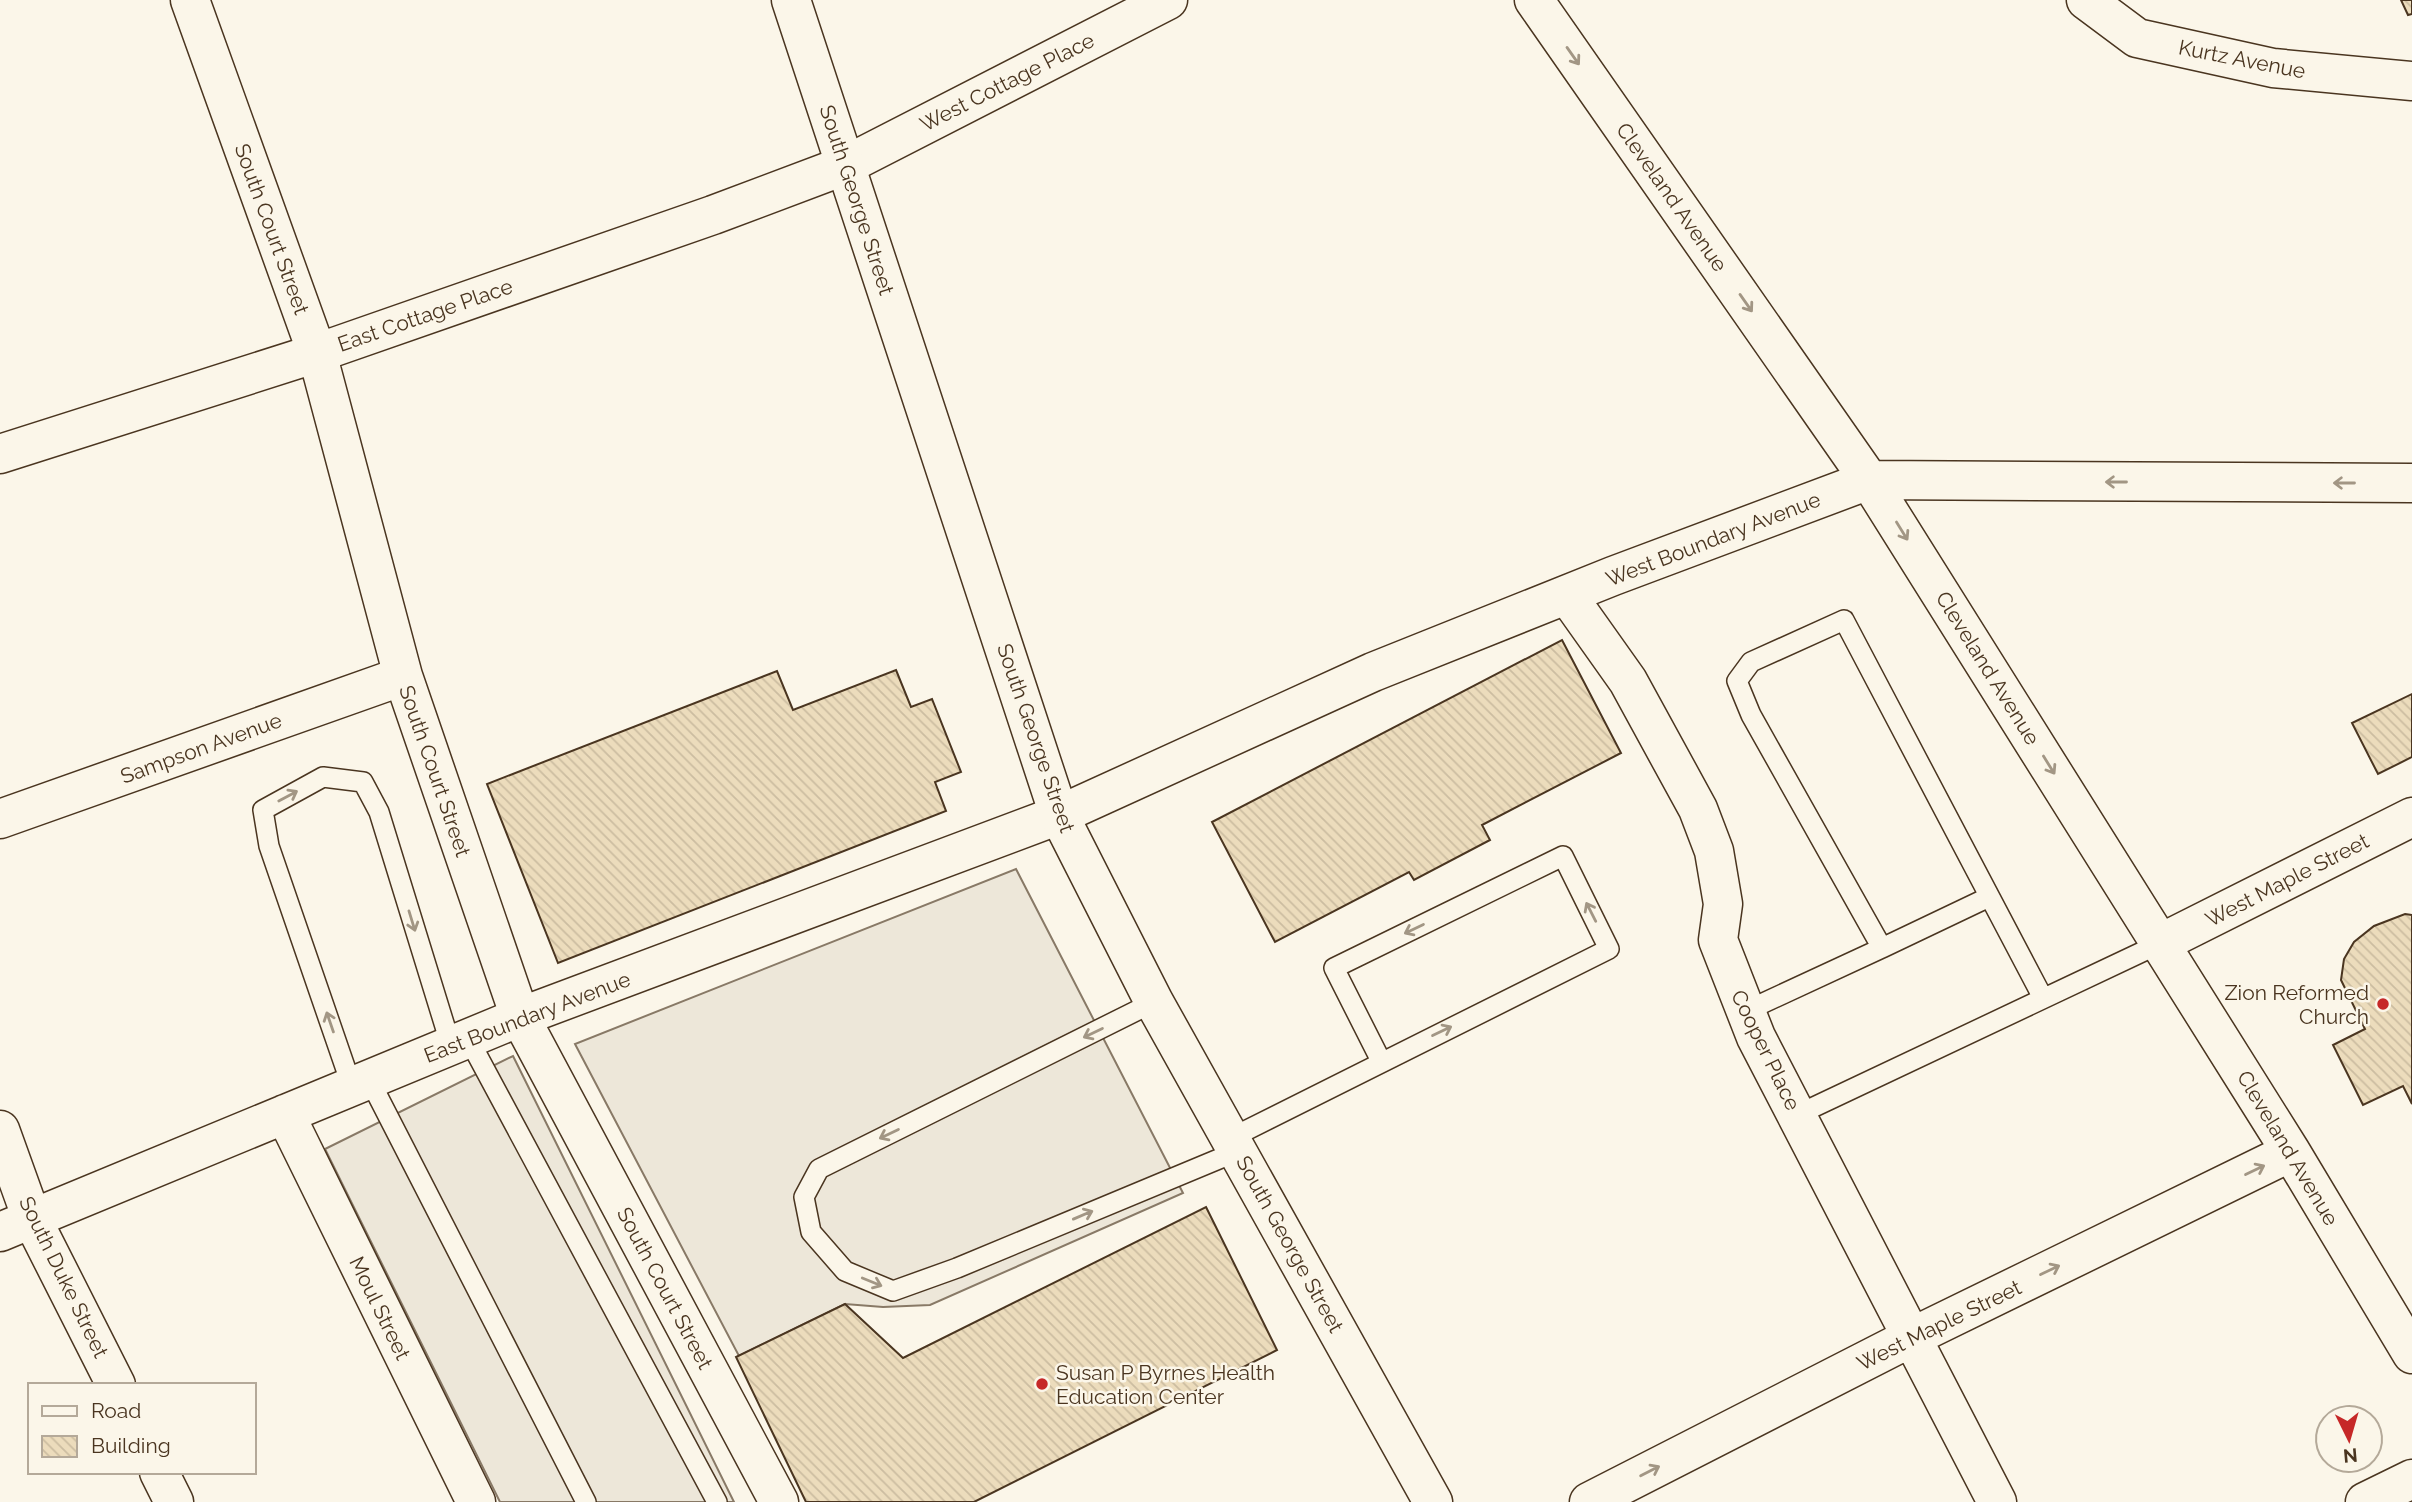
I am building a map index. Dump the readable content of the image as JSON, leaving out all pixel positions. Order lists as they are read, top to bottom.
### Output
{
  "streets": {
    "street": [
      "Kurtz Avenue",
      "West Cottage Place",
      "Cleveland Avenue",
      "South George Street",
      "South Court Street",
      "East Cottage Place",
      "West Boundary Avenue",
      "Sampson Avenue",
      "West Maple Street",
      "East Boundary Avenue",
      "Cooper Place",
      "South Duke Street",
      "Moul Street"
    ]
  },
  "crossings": [
    ["West Cottage Place", "South George Street"],
    ["West Cottage Place", "East Cottage Place"],
    ["Cleveland Avenue", "West Boundary Avenue"],
    ["Cleveland Avenue", "West Maple Street"],
    ["South George Street", "East Cottage Place"],
    ["South George Street", "West Boundary Avenue"],
    ["South George Street", "East Boundary Avenue"],
    ["South Court Street", "East Cottage Place"],
    ["South Court Street", "Sampson Avenue"],
    ["South Court Street", "East Boundary Avenue"],
    ["West Boundary Avenue", "East Boundary Avenue"],
    ["West Boundary Avenue", "Cooper Place"],
    ["West Maple Street", "Cooper Place"],
    ["East Boundary Avenue", "South Duke Street"],
    ["East Boundary Avenue", "Moul Street"]
  ],
  "one_way": ["Cleveland Avenue", "West Boundary Avenue", "West Maple Street"],
  "places": ["Zion Reformed Church", "Susan P Byrnes Health Education Center"],
  "legend": ["Road", "Building"],
  "north": "bottom"
}
